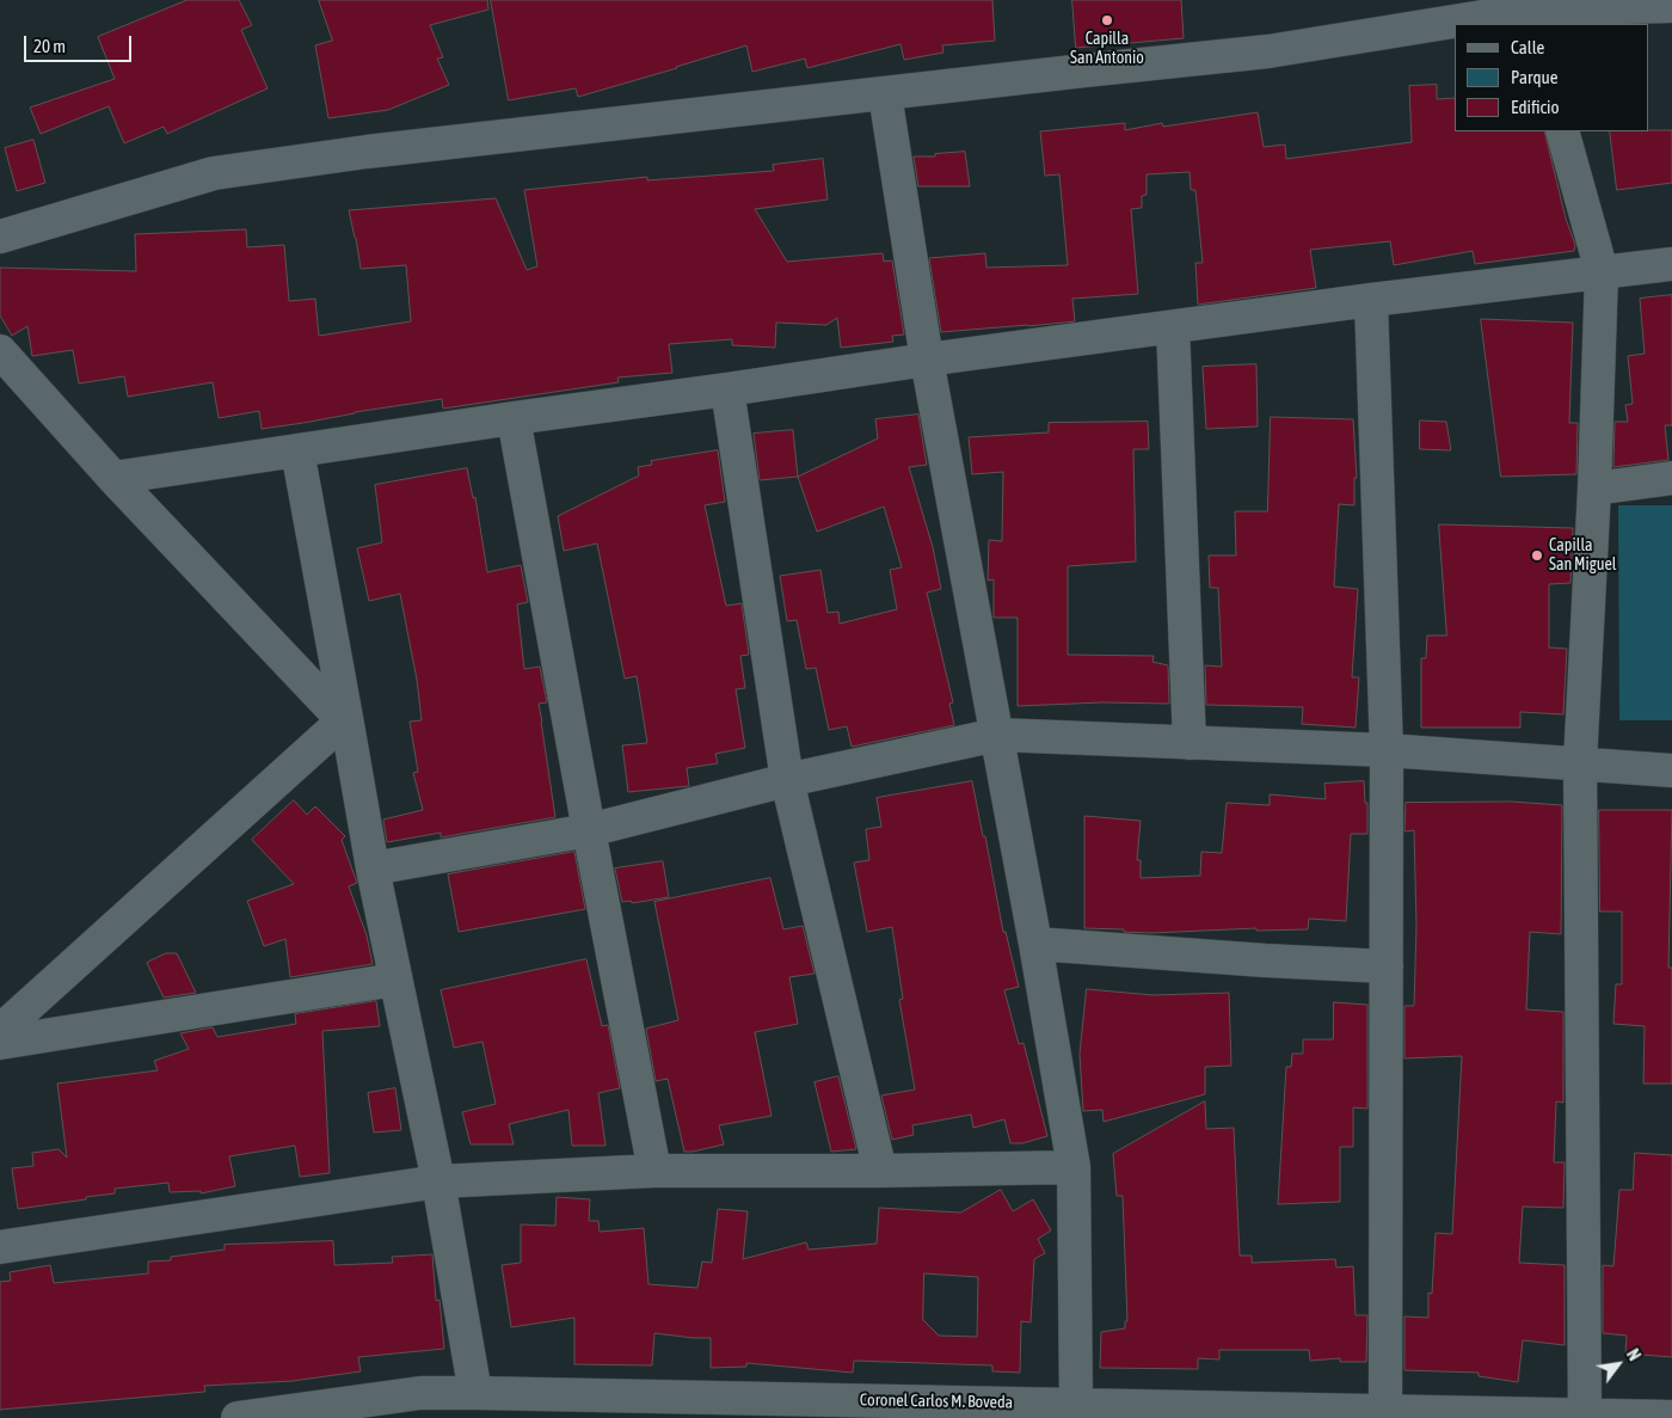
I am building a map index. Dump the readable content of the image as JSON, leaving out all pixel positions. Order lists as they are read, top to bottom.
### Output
{
  "streets": {
    "street": ["Coronel Carlos M. Boveda"]
  },
  "places": ["Capilla San Antonio", "Capilla San Miguel"],
  "legend": ["Calle", "Parque", "Edificio"],
  "scale_bar": "20 m",
  "north": "top right"
}
